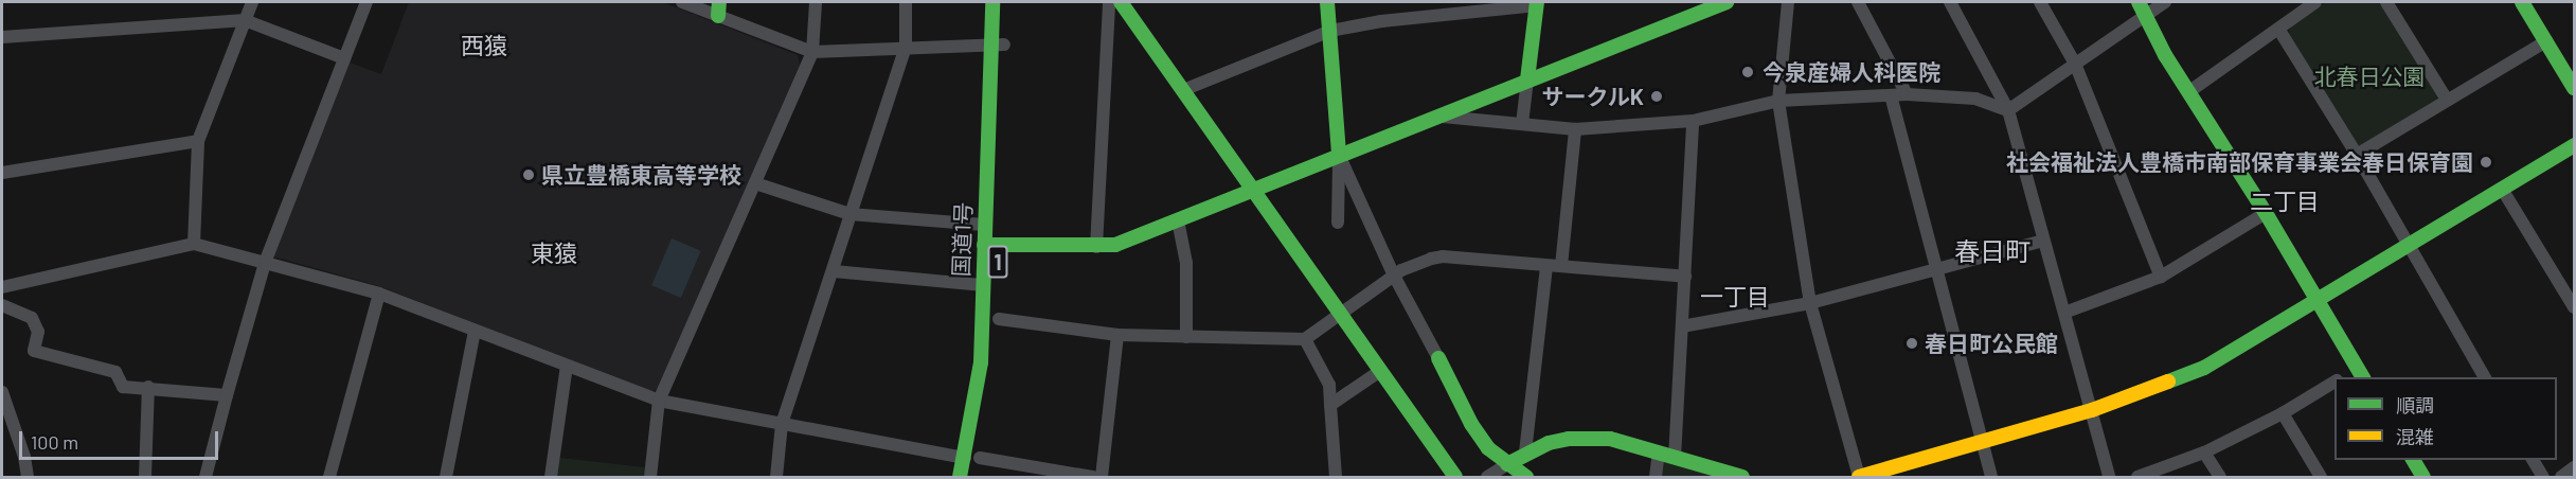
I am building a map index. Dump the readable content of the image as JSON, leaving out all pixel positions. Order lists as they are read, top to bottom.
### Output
{
  "streets": {
    "main road": ["国道1号", "1"]
  },
  "districts": [
    "西猿",
    "二丁目",
    "春日町",
    "東猿",
    "一丁目"
  ],
  "parks": ["北春日公園"],
  "places": [
    "今泉産婦人科医院",
    "サークルK",
    "社会福祉法人豊橋市南部保育事業会春日保育園",
    "県立豊橋東高等学校",
    "春日町公民館"
  ],
  "legend": ["順調", "混雑"],
  "scale_bar": "100 m"
}
